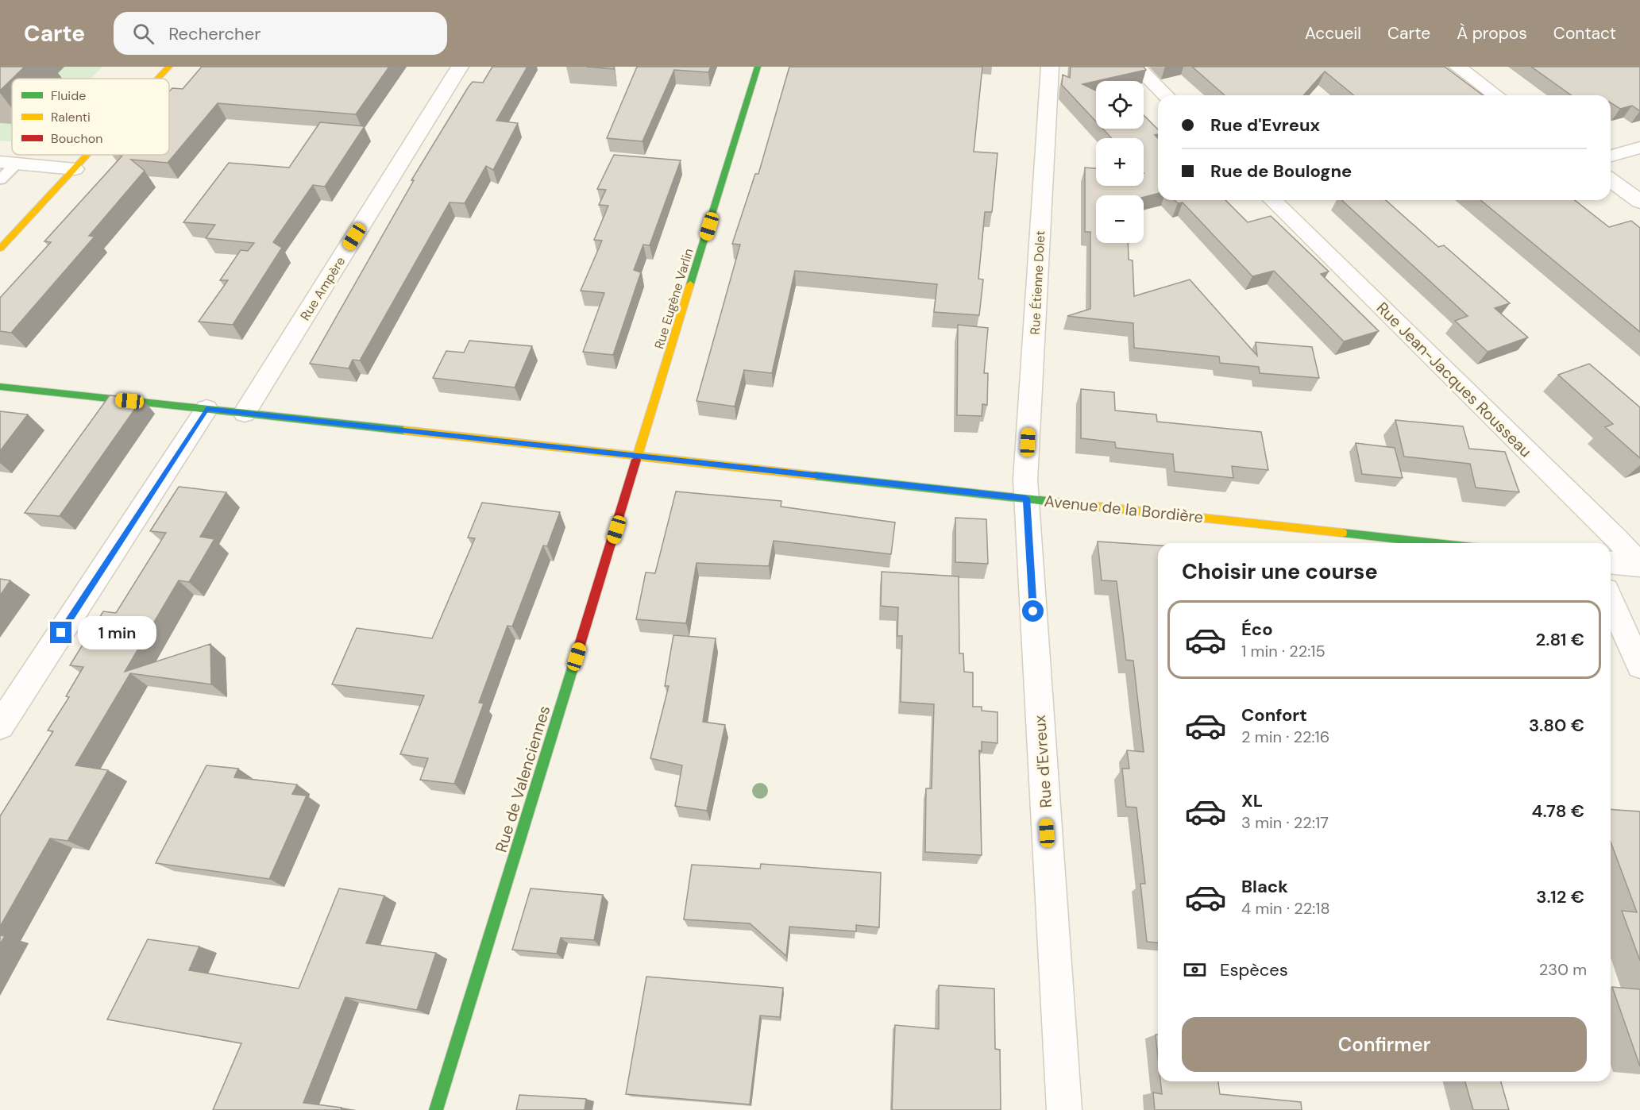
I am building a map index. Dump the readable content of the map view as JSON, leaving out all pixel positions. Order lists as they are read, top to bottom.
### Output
{
  "streets": {
    "street": [
      "Rue Étienne Dolet",
      "Rue Ampère",
      "Rue Eugène Varlin",
      "Rue Jean-Jacques Rousseau",
      "Avenue de la Bordière",
      "Rue d'Evreux",
      "Rue de Valenciennes"
    ]
  },
  "crossings": [
    ["Rue Étienne Dolet", "Avenue de la Bordière"],
    ["Rue Étienne Dolet", "Rue d'Evreux"],
    ["Rue Ampère", "Avenue de la Bordière"],
    ["Rue Eugène Varlin", "Avenue de la Bordière"],
    ["Rue Eugène Varlin", "Rue de Valenciennes"],
    ["Avenue de la Bordière", "Rue d'Evreux"],
    ["Avenue de la Bordière", "Rue de Valenciennes"]
  ],
  "legend": ["Fluide", "Ralenti", "Bouchon"],
  "page": {
    "header": "Carte",
    "search": "Rechercher",
    "nav": [
      "Accueil",
      "Carte",
      "À propos",
      "Contact"
    ],
    "map_buttons": ["+", "−"],
    "banner": ["Rue d'Evreux", "Rue de Boulogne"],
    "heading": "Choisir une course",
    "list": [
      {
        "name": "Éco",
        "note": "1 min · 22:15",
        "value": "2.81 €"
      },
      {
        "name": "Confort",
        "note": "2 min · 22:16",
        "value": "3.80 €"
      },
      {
        "name": "XL",
        "note": "3 min · 22:17",
        "value": "4.78 €"
      },
      {
        "name": "Black",
        "note": "4 min · 22:18",
        "value": "3.12 €"
      }
    ],
    "bubble": "1 min",
    "pay": ["Espèces", "230 m"],
    "buttons": "Confirmer"
  }
}
